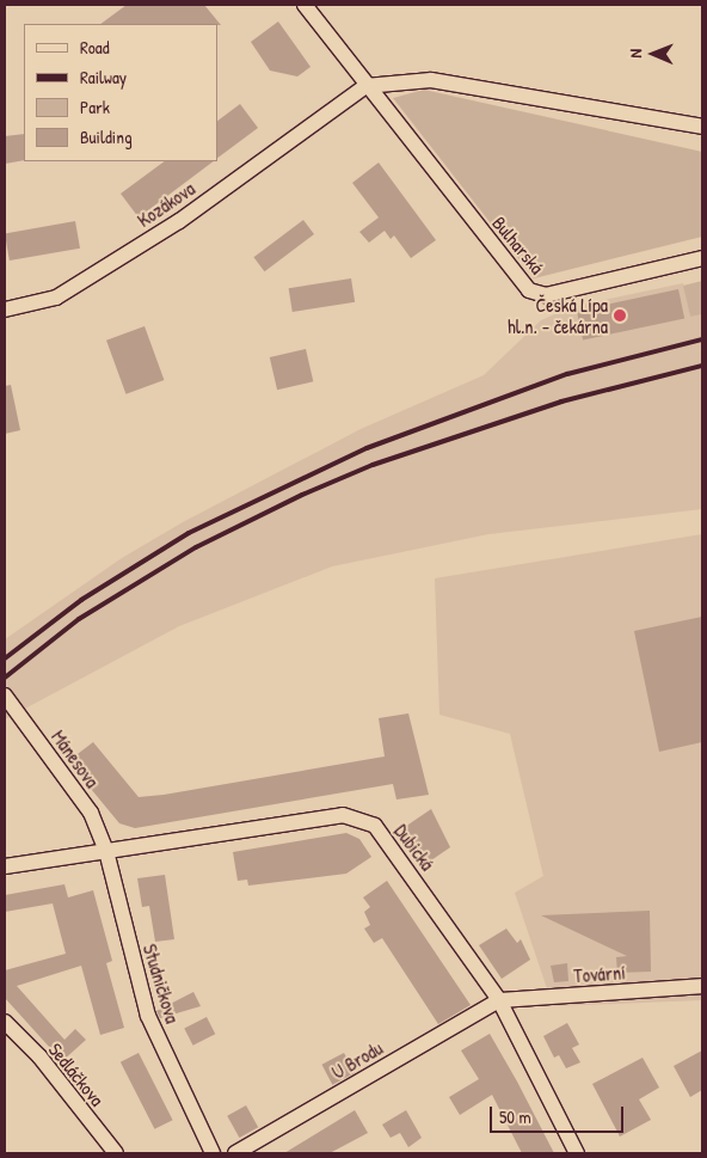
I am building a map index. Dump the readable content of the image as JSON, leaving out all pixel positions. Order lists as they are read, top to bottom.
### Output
{
  "streets": {
    "street": [
      "Kozákova",
      "Bulharská",
      "Mánesova",
      "Dubická",
      "Tovární",
      "Studničkova",
      "U Brodu",
      "Sedláčkova"
    ]
  },
  "crossings": [
    ["Kozákova", "Bulharská"],
    ["Mánesova", "Dubická"],
    ["Mánesova", "Studničkova"],
    ["Dubická", "Tovární"],
    ["Dubická", "Studničkova"],
    ["Dubická", "U Brodu"],
    ["Tovární", "U Brodu"]
  ],
  "places": ["Česká Lípa hl.n. - čekárna"],
  "legend": [
    "Road",
    "Railway",
    "Park",
    "Building"
  ],
  "scale_bar": "50 m",
  "north": "left"
}
